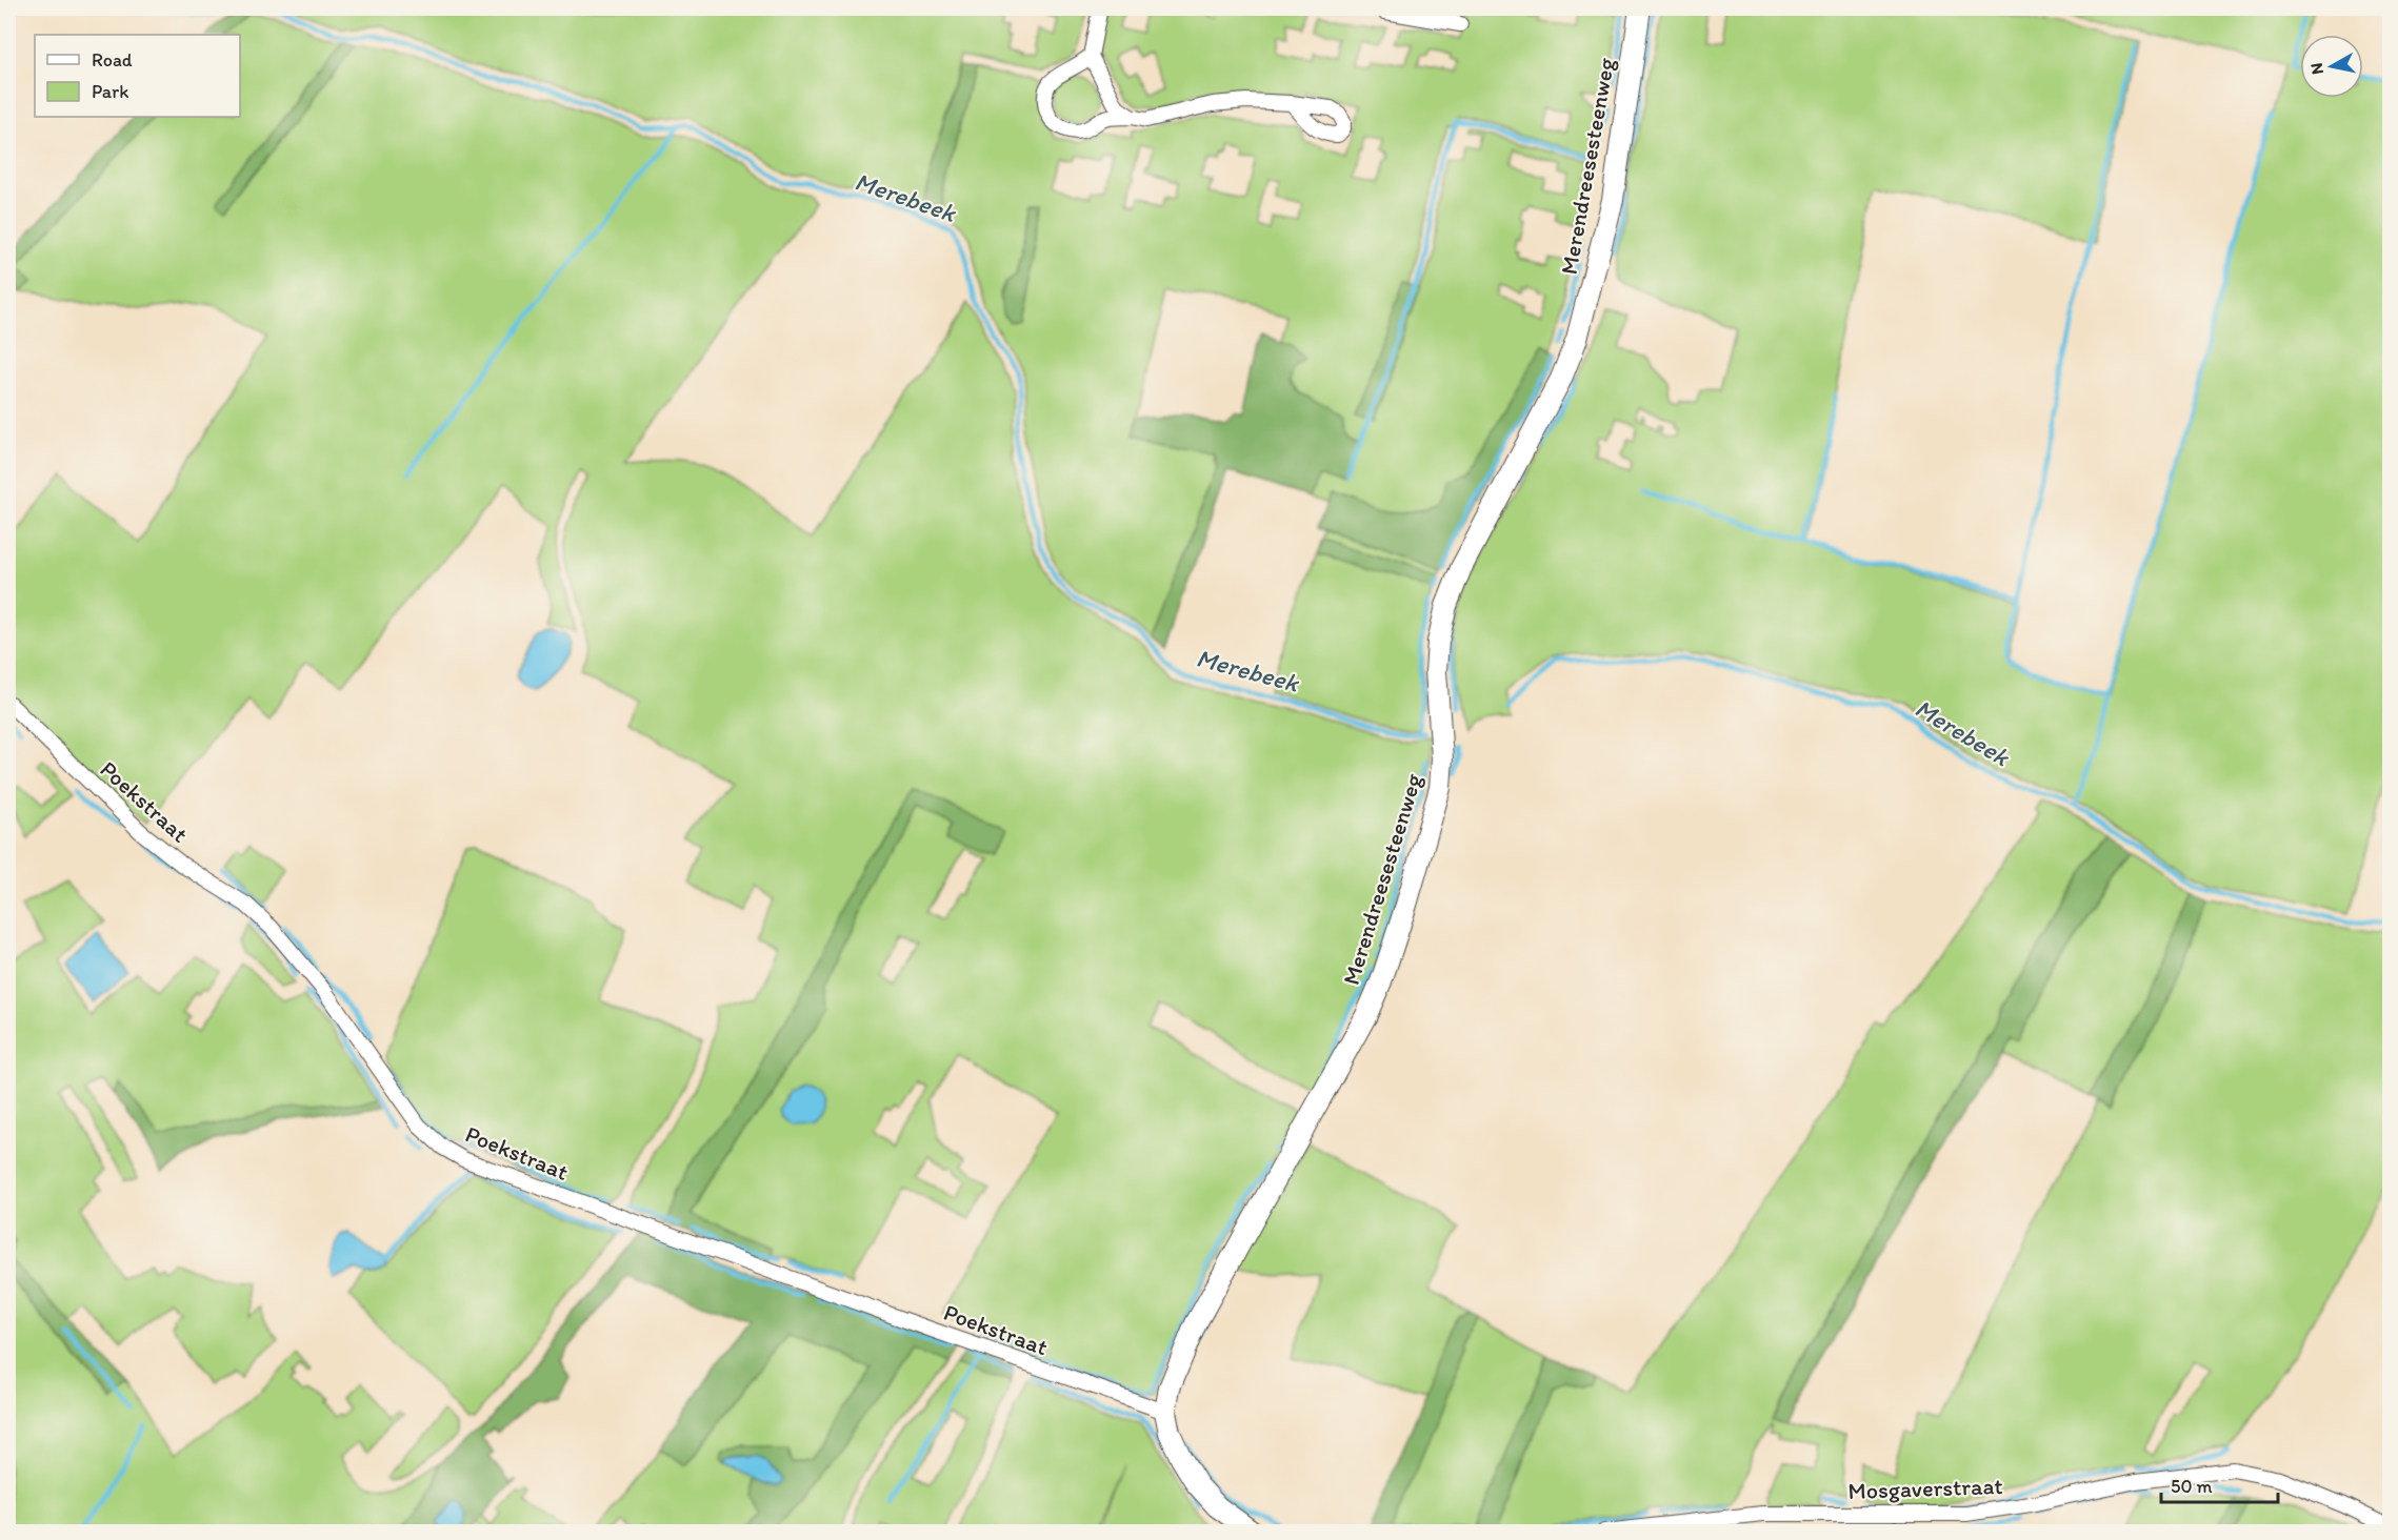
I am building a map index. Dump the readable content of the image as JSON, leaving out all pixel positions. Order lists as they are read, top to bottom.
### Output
{
  "streets": {
    "main road": ["Merendreesesteenweg"],
    "street": ["Poekstraat", "Mosgaverstraat"]
  },
  "crossings": [
    ["Merendreesesteenweg", "Poekstraat"]
  ],
  "water": ["Merebeek"],
  "legend": ["Road", "Park"],
  "scale_bar": "50 m",
  "north": "left"
}
